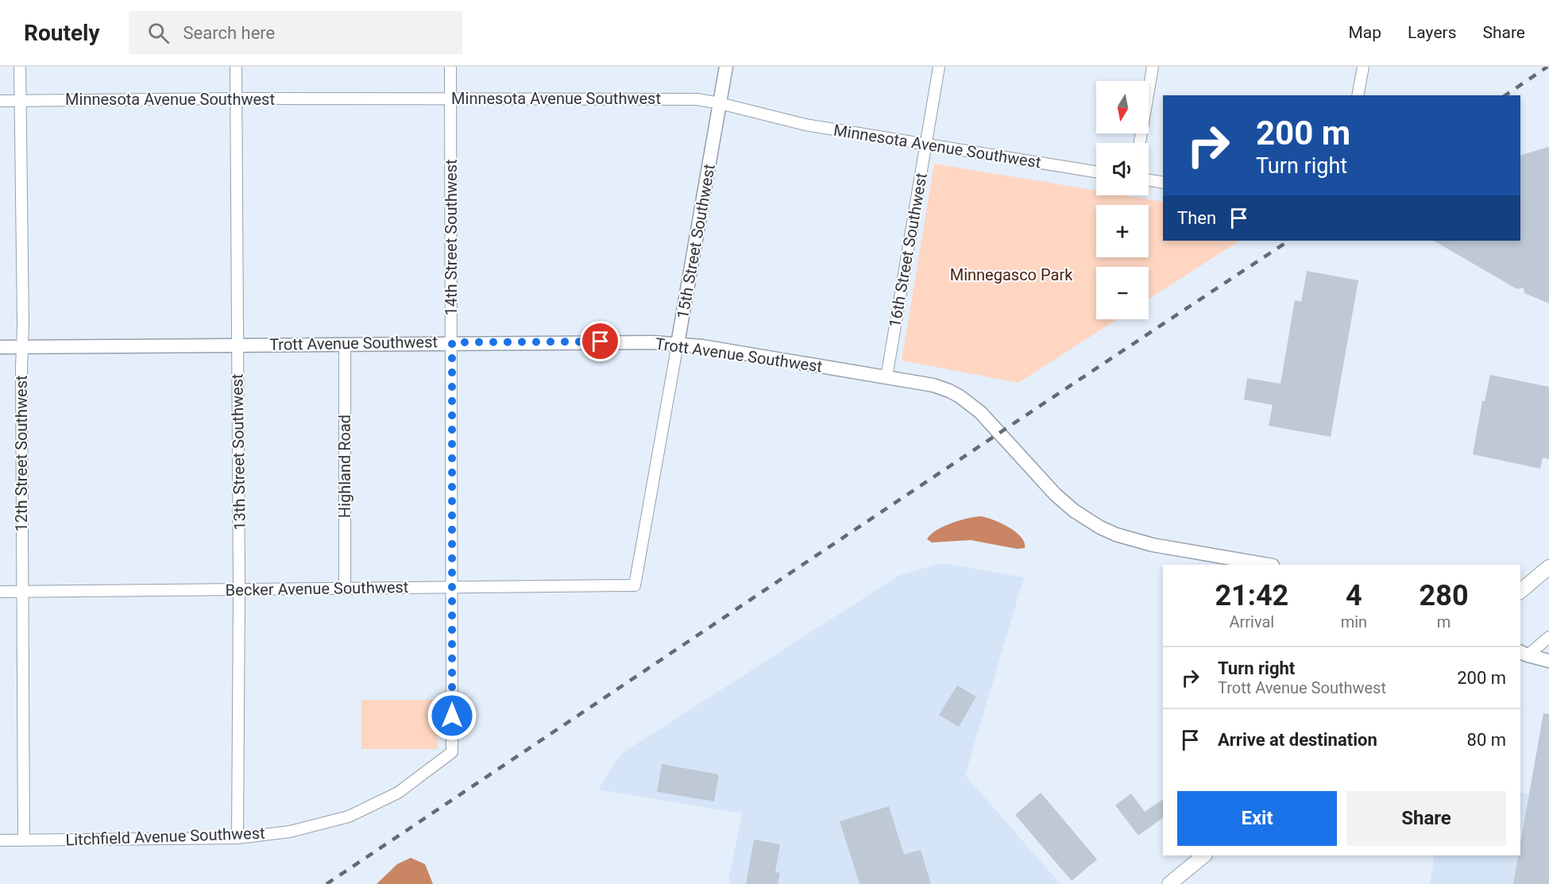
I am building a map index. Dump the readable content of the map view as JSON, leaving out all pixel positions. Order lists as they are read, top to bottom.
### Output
{
  "streets": {
    "street": [
      "Minnesota Avenue Southwest",
      "14th Street Southwest",
      "15th Street Southwest",
      "16th Street Southwest",
      "Trott Avenue Southwest",
      "13th Street Southwest",
      "12th Street Southwest",
      "Highland Road",
      "Becker Avenue Southwest",
      "Litchfield Avenue Southwest"
    ]
  },
  "crossings": [
    ["Minnesota Avenue Southwest", "14th Street Southwest"],
    ["Minnesota Avenue Southwest", "15th Street Southwest"],
    ["Minnesota Avenue Southwest", "16th Street Southwest"],
    ["Minnesota Avenue Southwest", "13th Street Southwest"],
    ["Minnesota Avenue Southwest", "12th Street Southwest"],
    ["14th Street Southwest", "Trott Avenue Southwest"],
    ["14th Street Southwest", "Becker Avenue Southwest"],
    ["14th Street Southwest", "Litchfield Avenue Southwest"],
    ["15th Street Southwest", "Trott Avenue Southwest"],
    ["15th Street Southwest", "Becker Avenue Southwest"],
    ["16th Street Southwest", "Trott Avenue Southwest"],
    ["Trott Avenue Southwest", "13th Street Southwest"],
    ["Trott Avenue Southwest", "12th Street Southwest"],
    ["Trott Avenue Southwest", "Highland Road"],
    ["13th Street Southwest", "Becker Avenue Southwest"],
    ["13th Street Southwest", "Litchfield Avenue Southwest"],
    ["12th Street Southwest", "Becker Avenue Southwest"],
    ["12th Street Southwest", "Litchfield Avenue Southwest"],
    ["Highland Road", "Becker Avenue Southwest"]
  ],
  "parks": ["Minnegasco Park"],
  "north": "bottom",
  "page": {
    "header": "Routely",
    "search": "Search here",
    "nav": ["Map", "Layers", "Share"],
    "map_buttons": ["+", "−"],
    "turn": ["200 m", "Turn right"],
    "then": "Then",
    "eta": [
      "21:42",
      "Arrival",
      "4",
      "min",
      "280",
      "m"
    ],
    "list": [
      {
        "name": "Turn right",
        "note": "Trott Avenue Southwest",
        "value": "200 m"
      },
      {
        "name": "Arrive at destination",
        "value": "80 m"
      }
    ],
    "buttons": ["Exit", "Share"]
  }
}
